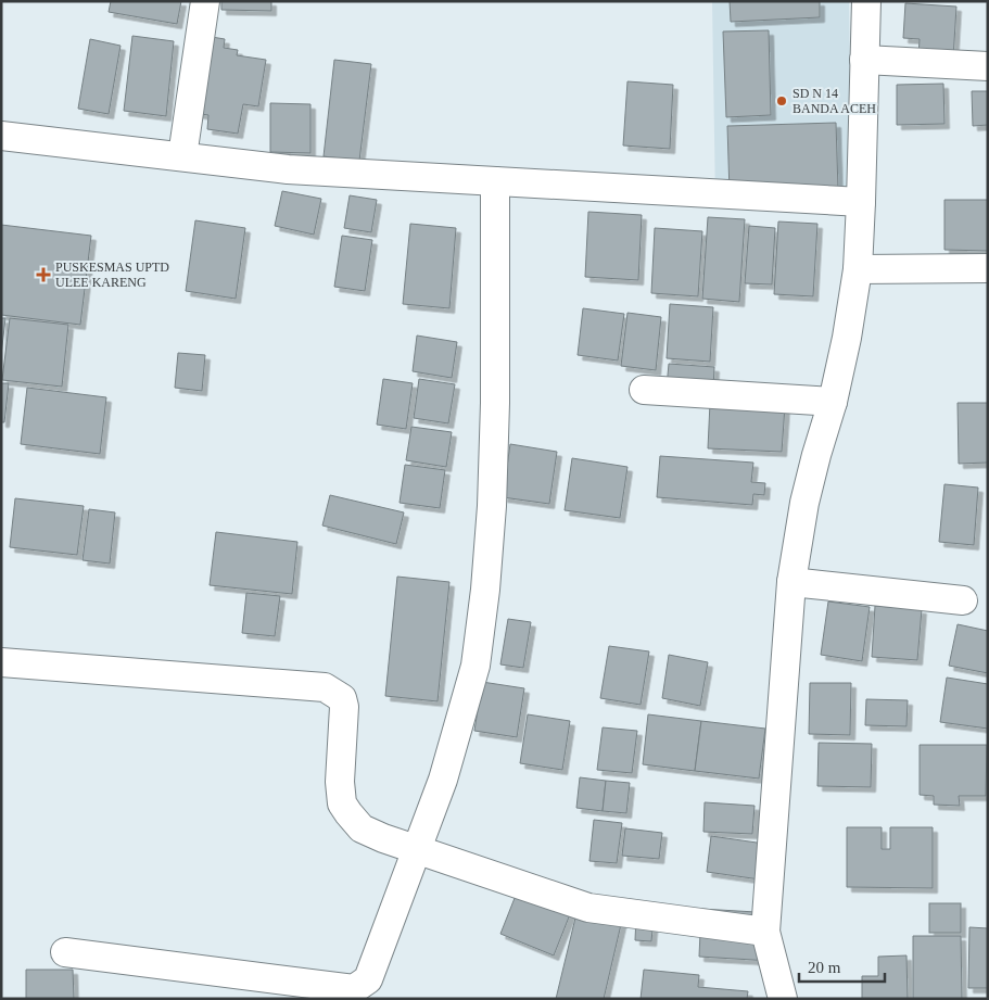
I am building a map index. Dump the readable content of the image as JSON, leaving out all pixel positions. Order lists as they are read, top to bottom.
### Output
{
  "places": {
    "other": ["SD N 14 BANDA ACEH"],
    "health": ["PUSKESMAS UPTD ULEE KARENG"]
  },
  "scale_bar": "20 m"
}
